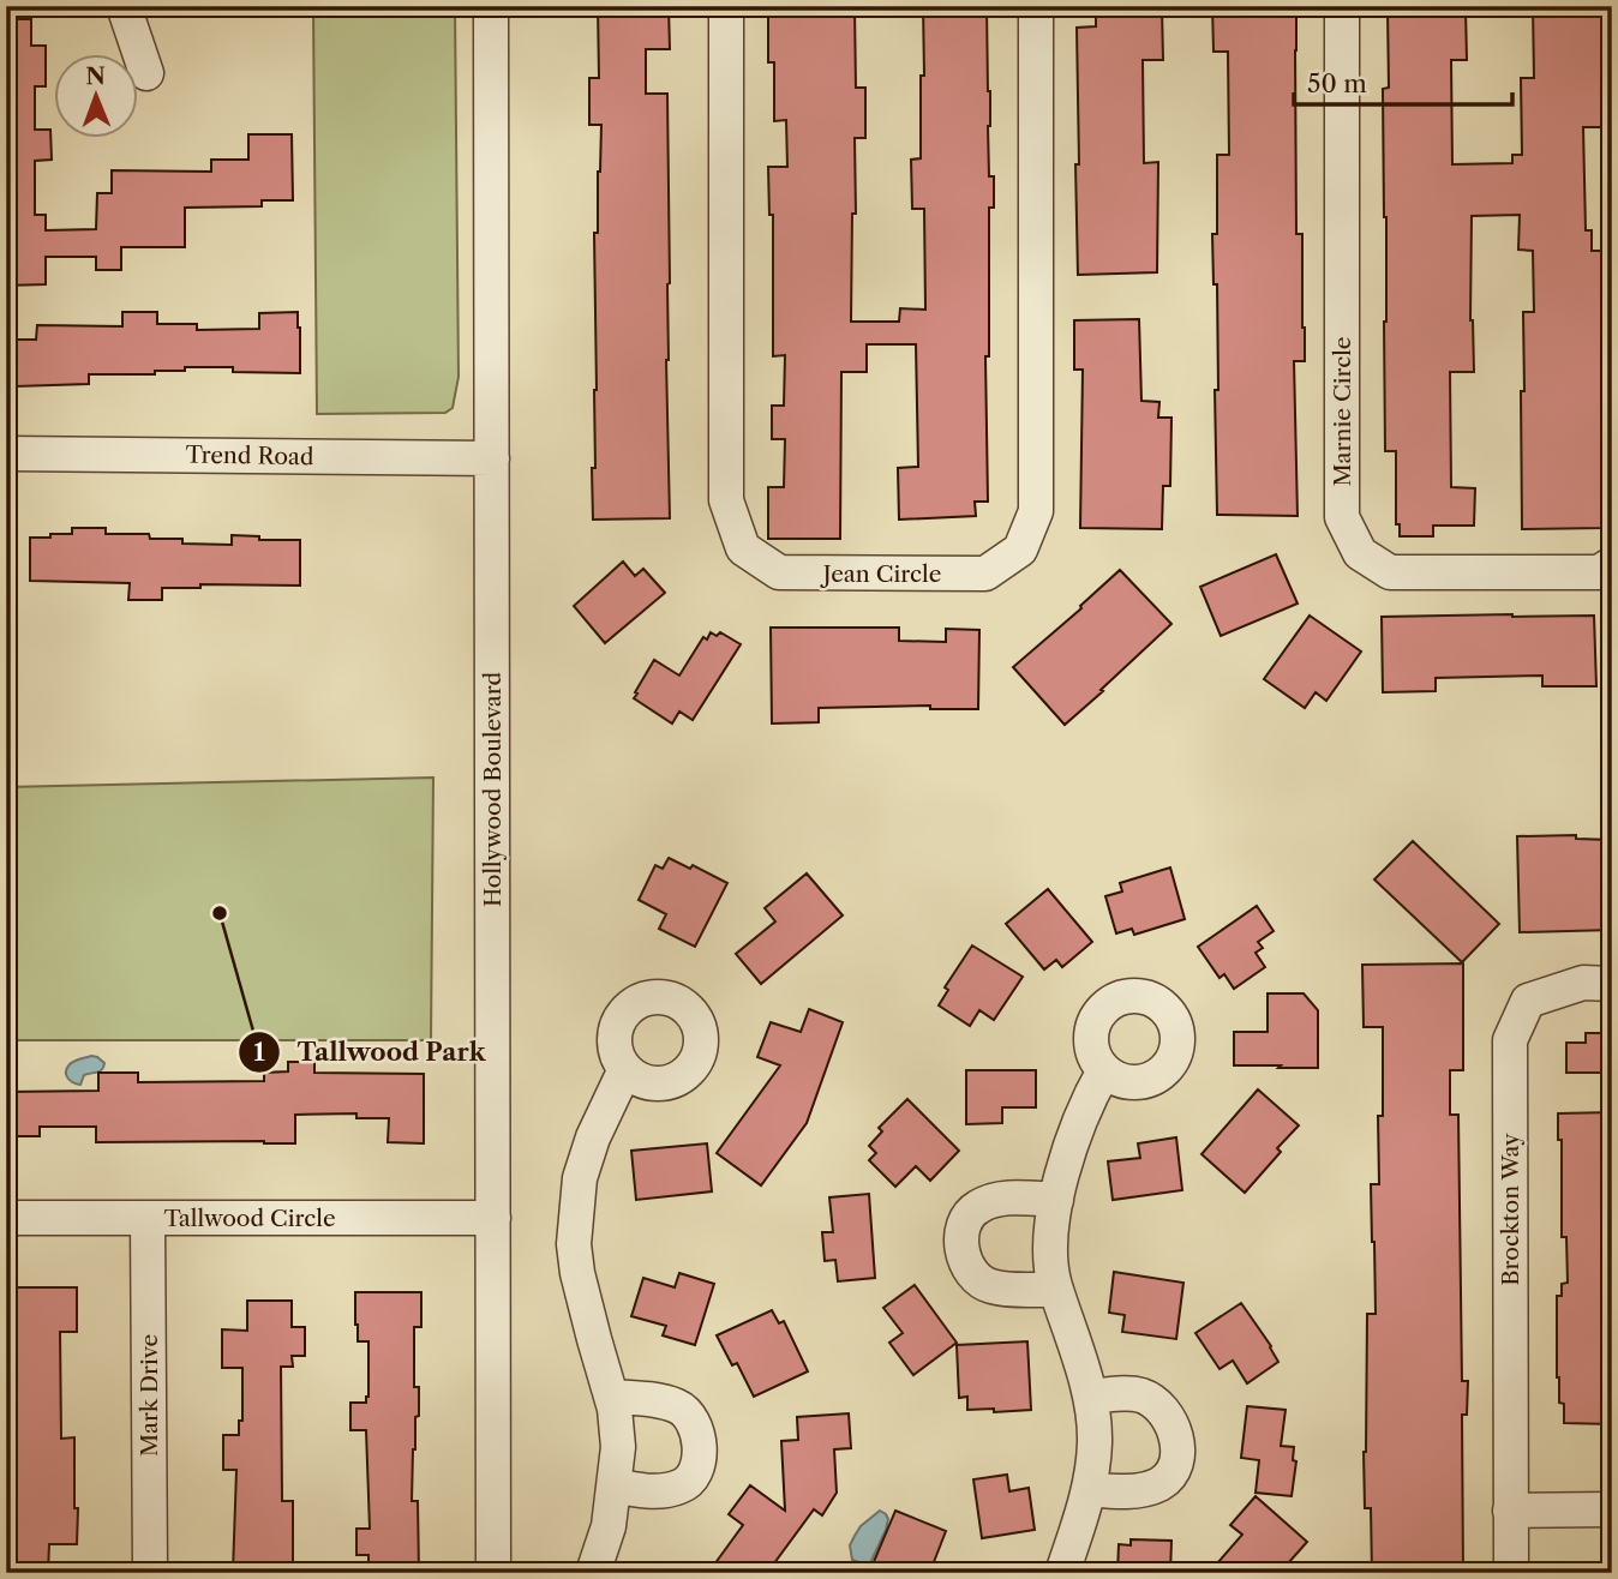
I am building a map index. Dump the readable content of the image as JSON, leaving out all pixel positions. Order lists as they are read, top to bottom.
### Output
{
  "streets": {
    "street": [
      "Marnie Circle",
      "Trend Road",
      "Jean Circle",
      "Hollywood Boulevard",
      "Brockton Way",
      "Tallwood Circle",
      "Mark Drive"
    ]
  },
  "crossings": [
    ["Trend Road", "Hollywood Boulevard"],
    ["Hollywood Boulevard", "Tallwood Circle"],
    ["Tallwood Circle", "Mark Drive"]
  ],
  "places": ["Tallwood Park"],
  "scale_bar": "50 m",
  "north": "top"
}
